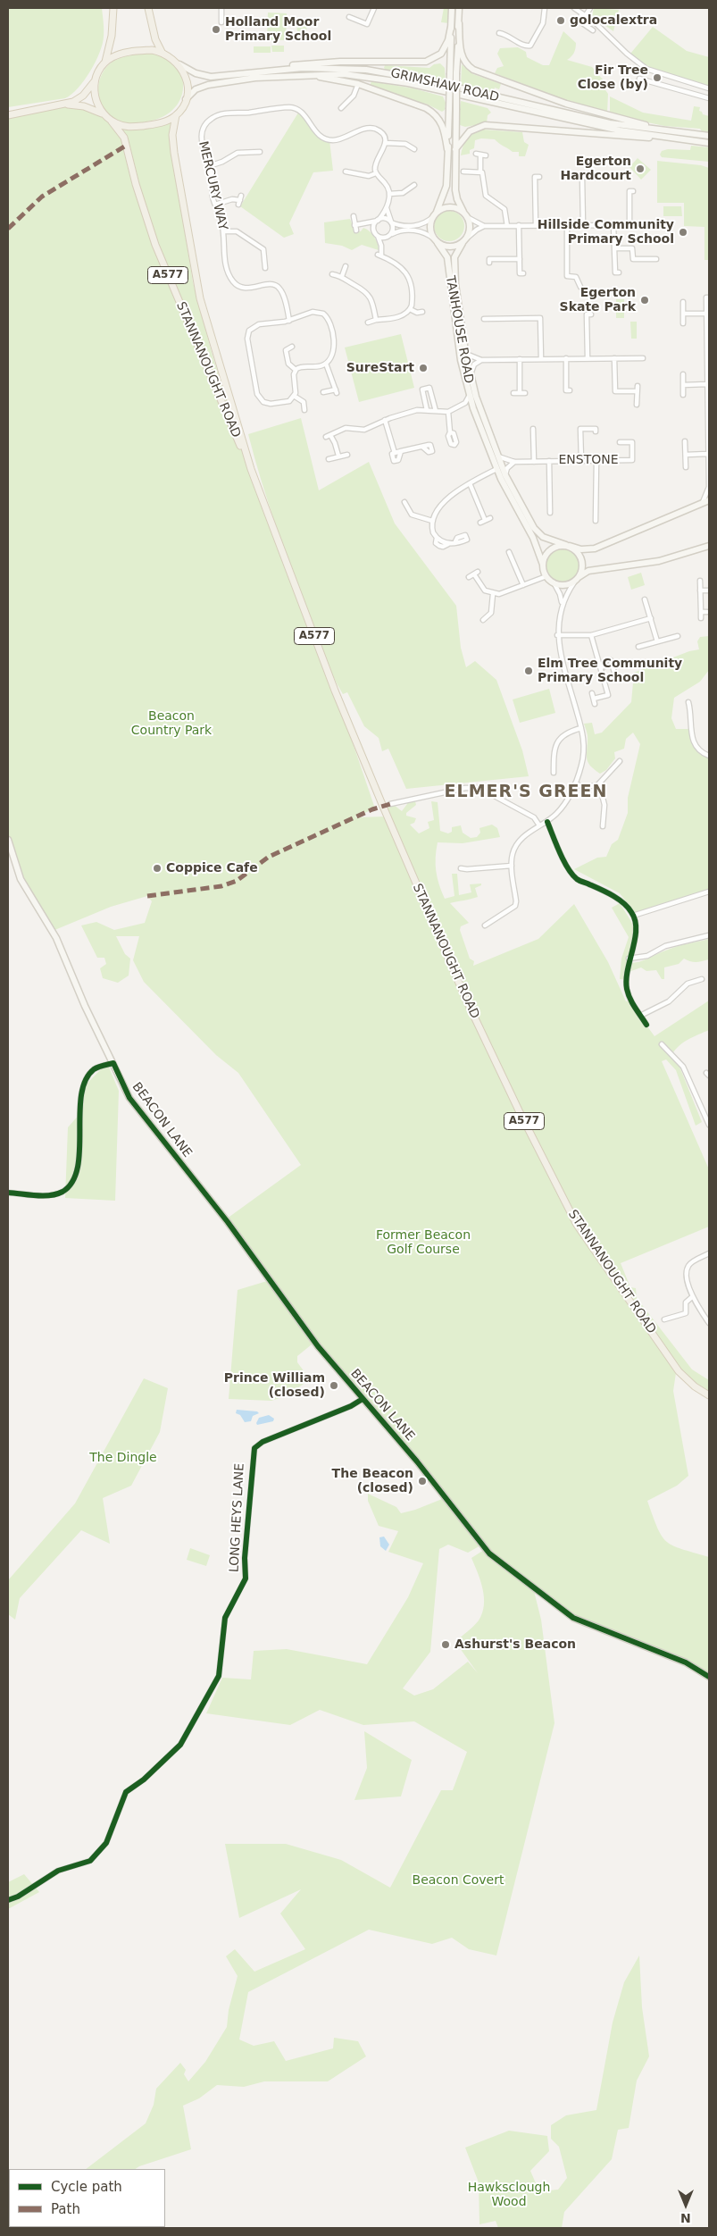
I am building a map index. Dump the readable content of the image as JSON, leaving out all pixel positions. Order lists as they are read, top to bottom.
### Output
{
  "streets": {
    "main road": ["A577", "STANNANOUGHT ROAD"],
    "street": [
      "GRIMSHAW ROAD",
      "MERCURY WAY",
      "TANHOUSE ROAD",
      "ENSTONE",
      "BEACON LANE",
      "LONG HEYS LANE"
    ]
  },
  "crossings": [
    ["GRIMSHAW ROAD", "A577"],
    ["GRIMSHAW ROAD", "STANNANOUGHT ROAD"],
    ["A577", "STANNANOUGHT ROAD"],
    ["TANHOUSE ROAD", "ENSTONE"],
    ["BEACON LANE", "LONG HEYS LANE"]
  ],
  "districts": ["ELMER'S GREEN"],
  "parks": [
    "Beacon Country Park",
    "Former Beacon Golf Course",
    "The Dingle",
    "Beacon Covert",
    "Hawksclough Wood"
  ],
  "places": [
    "golocalextra",
    "Holland Moor Primary School",
    "Fir Tree Close (by)",
    "Egerton Hardcourt",
    "Hillside Community Primary School",
    "Egerton Skate Park",
    "SureStart",
    "Elm Tree Community Primary School",
    "Coppice Cafe",
    "Prince William (closed)",
    "The Beacon (closed)",
    "Ashurst's Beacon"
  ],
  "legend": ["Cycle path", "Path"],
  "north": "bottom"
}
